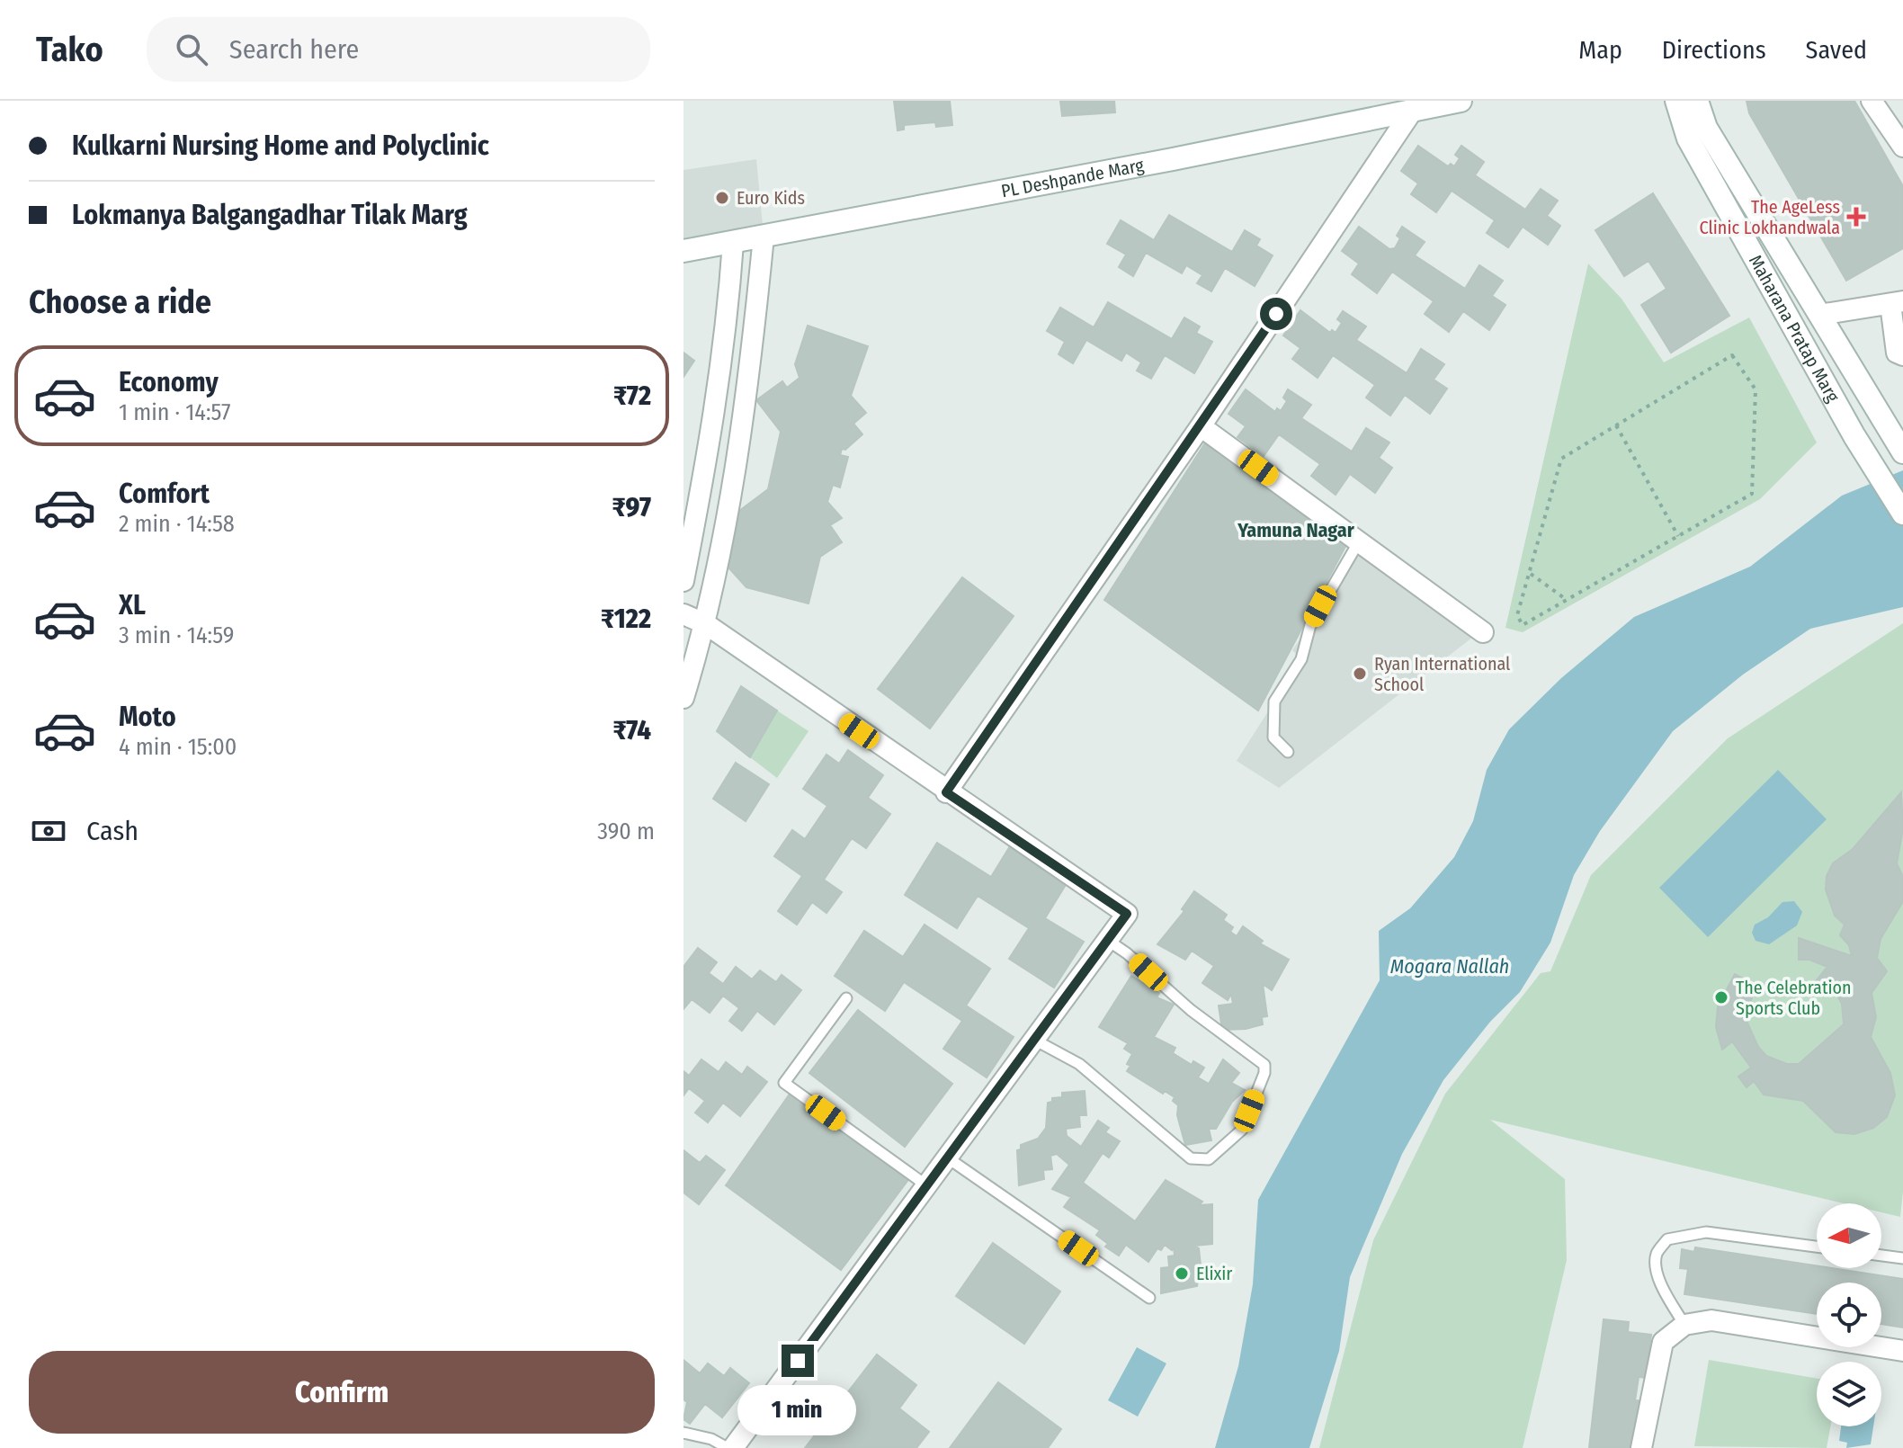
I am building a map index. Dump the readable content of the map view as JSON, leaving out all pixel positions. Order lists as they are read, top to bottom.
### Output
{
  "streets": {
    "main road": ["PL Deshpande Marg", "Maharana Pratap Marg"]
  },
  "districts": ["Yamuna Nagar"],
  "water": ["Mogara Nallah"],
  "places": {
    "other": [
      "Euro Kids",
      "Ryan International School",
      "The Celebration Sports Club",
      "Elixir"
    ],
    "health": ["The AgeLess Clinic Lokhandwala"]
  },
  "north": "left",
  "page": {
    "header": "Tako",
    "search": "Search here",
    "nav": ["Map", "Directions", "Saved"],
    "banner": ["Kulkarni Nursing Home and Polyclinic", "Lokmanya Balgangadhar Tilak Marg"],
    "heading": "Choose a ride",
    "list": [
      {
        "name": "Economy",
        "note": "1 min · 14:57",
        "value": "₹72"
      },
      {
        "name": "Comfort",
        "note": "2 min · 14:58",
        "value": "₹97"
      },
      {
        "name": "XL",
        "note": "3 min · 14:59",
        "value": "₹122"
      },
      {
        "name": "Moto",
        "note": "4 min · 15:00",
        "value": "₹74"
      }
    ],
    "pay": ["Cash", "390 m"],
    "buttons": "Confirm",
    "bubble": "1 min"
  }
}
